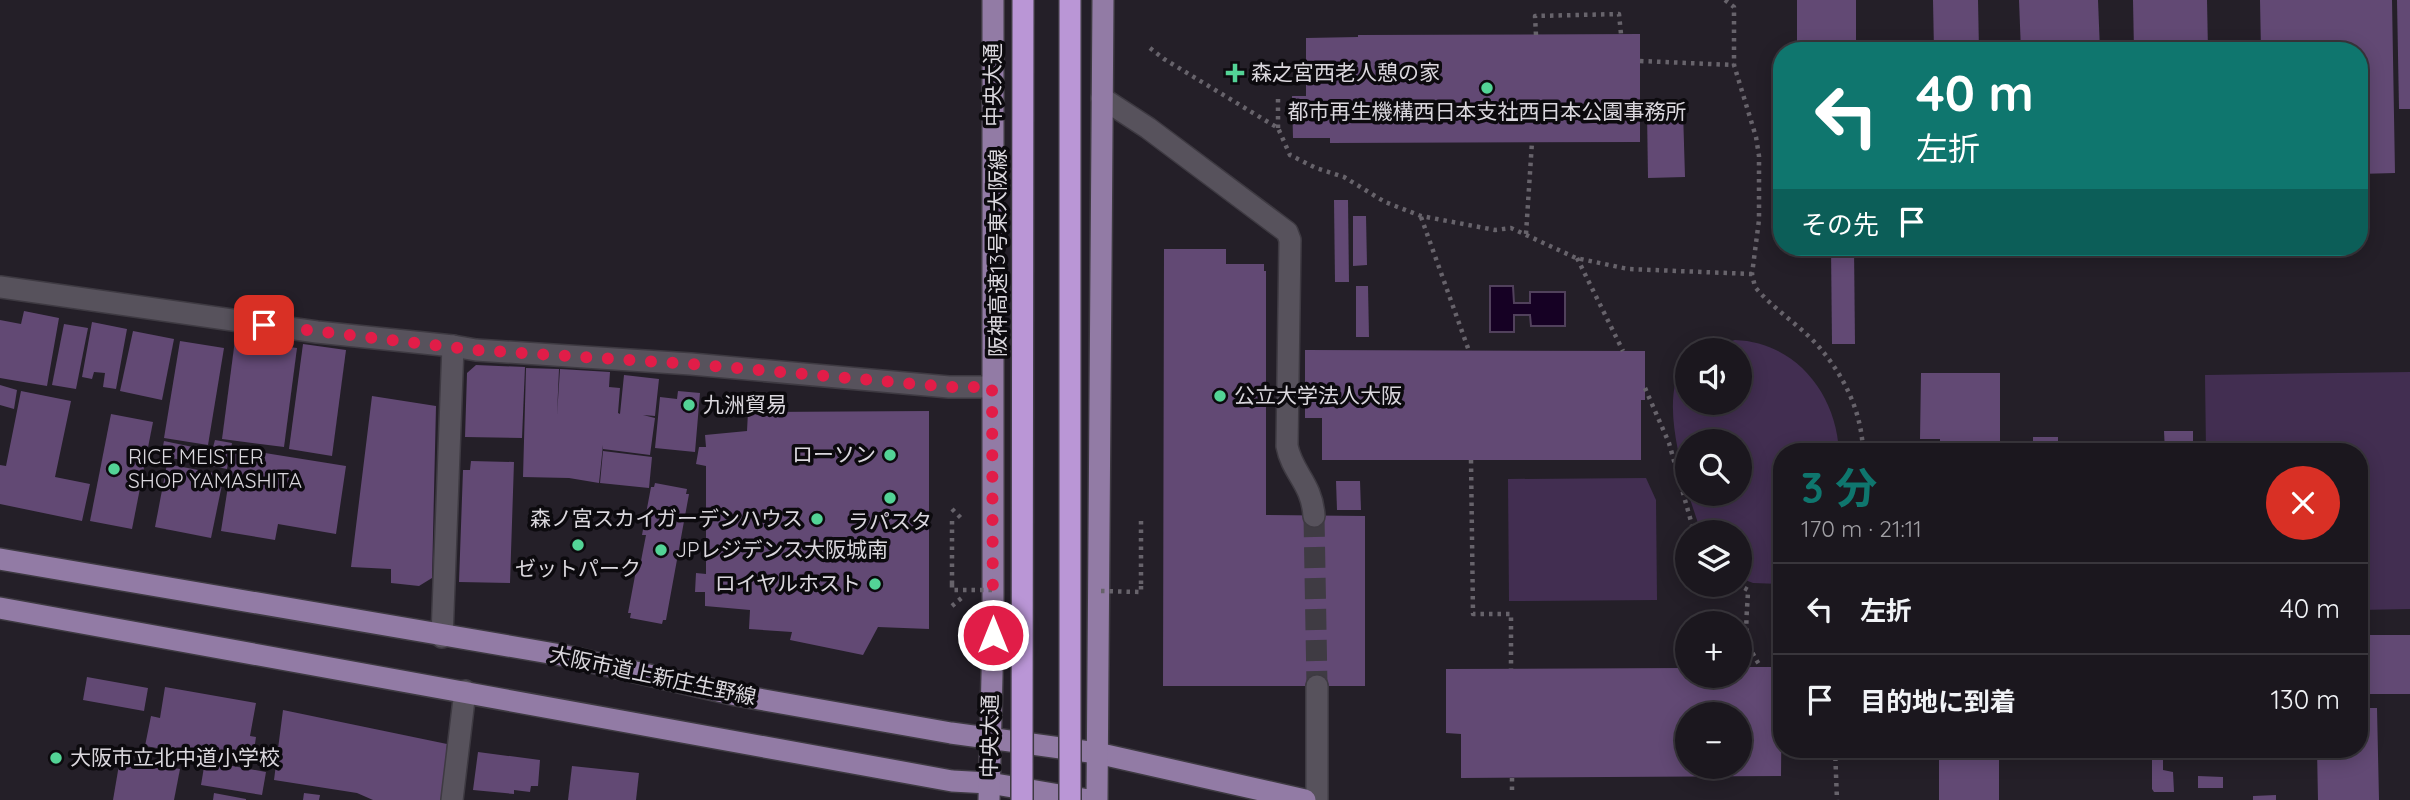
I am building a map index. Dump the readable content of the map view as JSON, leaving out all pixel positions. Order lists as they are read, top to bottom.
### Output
{
  "streets": {
    "highway": ["阪神高速13号東大阪線"],
    "main road": ["中央大通", "大阪市道上新庄生野線"]
  },
  "crossings": [
    ["中央大通", "大阪市道上新庄生野線"]
  ],
  "places": {
    "health": ["森之宮西老人憩の家"],
    "other": [
      "都市再生機構西日本支社西日本公園事務所",
      "公立大学法人大阪",
      "九洲貿易",
      "ローソン",
      "RICE MEISTER SHOP YAMASHITA",
      "ラパスタ",
      "森ノ宮スカイガーデンハウス",
      "ゼットパーク",
      "JPレジデンス大阪城南",
      "ロイヤルホスト",
      "大阪市立北中道小学校"
    ]
  },
  "page": {
    "turn": ["40 m", "左折"],
    "then": "その先",
    "map_buttons": ["+", "−"],
    "heading": ["3 分", "170 m · 21:11"],
    "list": [
      {
        "name": "左折",
        "value": "40 m"
      },
      {
        "name": "目的地に到着",
        "value": "130 m"
      }
    ]
  }
}
